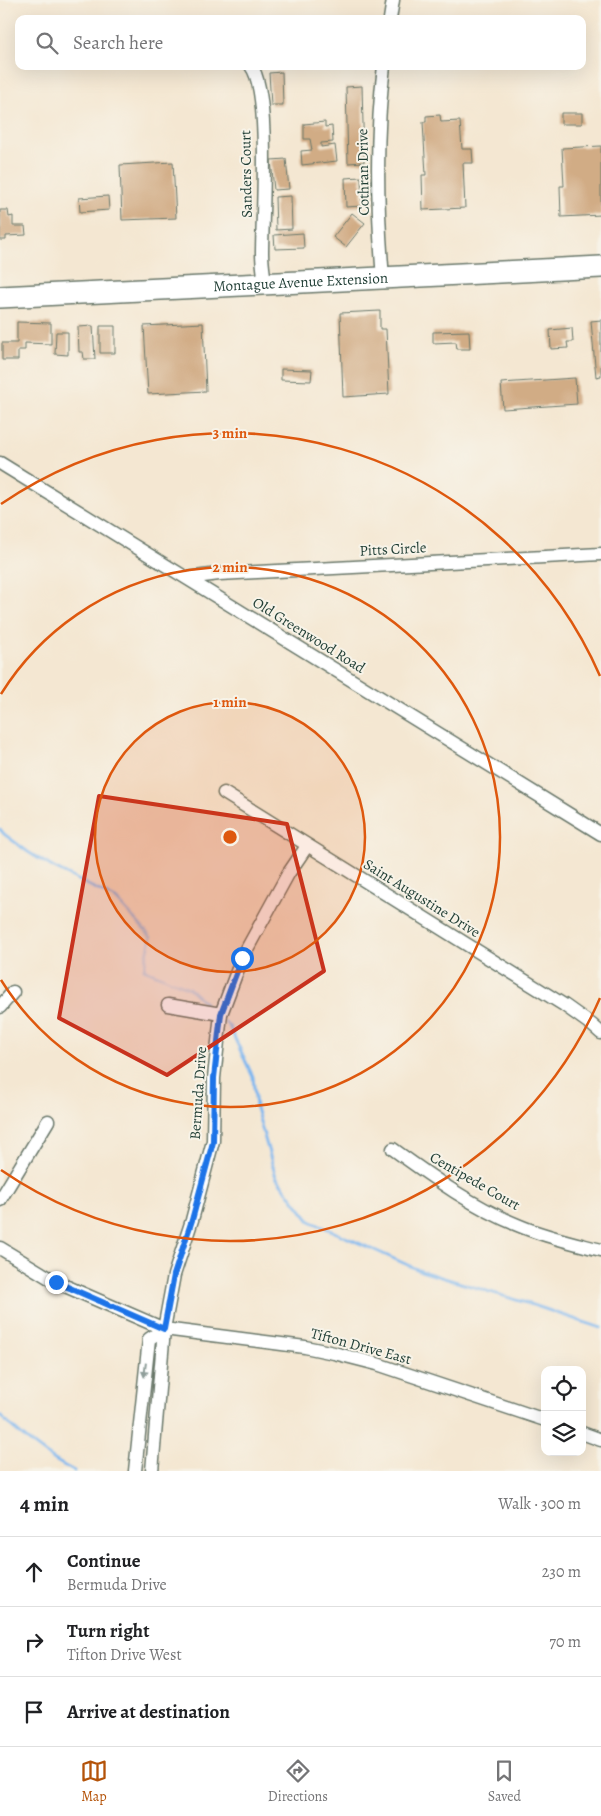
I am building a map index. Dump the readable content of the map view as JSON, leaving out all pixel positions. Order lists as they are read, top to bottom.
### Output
{
  "streets": {
    "highway": ["Montague Avenue Extension"],
    "street": [
      "Cothran Drive",
      "Sanders Court",
      "Pitts Circle",
      "Old Greenwood Road",
      "Saint Augustine Drive",
      "Bermuda Drive",
      "Centipede Court",
      "Tifton Drive East"
    ]
  },
  "crossings": [
    ["Cothran Drive", "Montague Avenue Extension"],
    ["Sanders Court", "Montague Avenue Extension"],
    ["Pitts Circle", "Old Greenwood Road"],
    ["Saint Augustine Drive", "Bermuda Drive"],
    ["Bermuda Drive", "Tifton Drive East"]
  ],
  "page": {
    "search": "Search here",
    "heading": ["4 min", "Walk · 300 m"],
    "list": [
      ["Continue", "Bermuda Drive", "230 m"],
      ["Turn right", "Tifton Drive West", "70 m"],
      "Arrive at destination"
    ],
    "nav": ["Map", "Directions", "Saved"]
  },
  "rings": ["3 min", "2 min", "1 min"]
}
